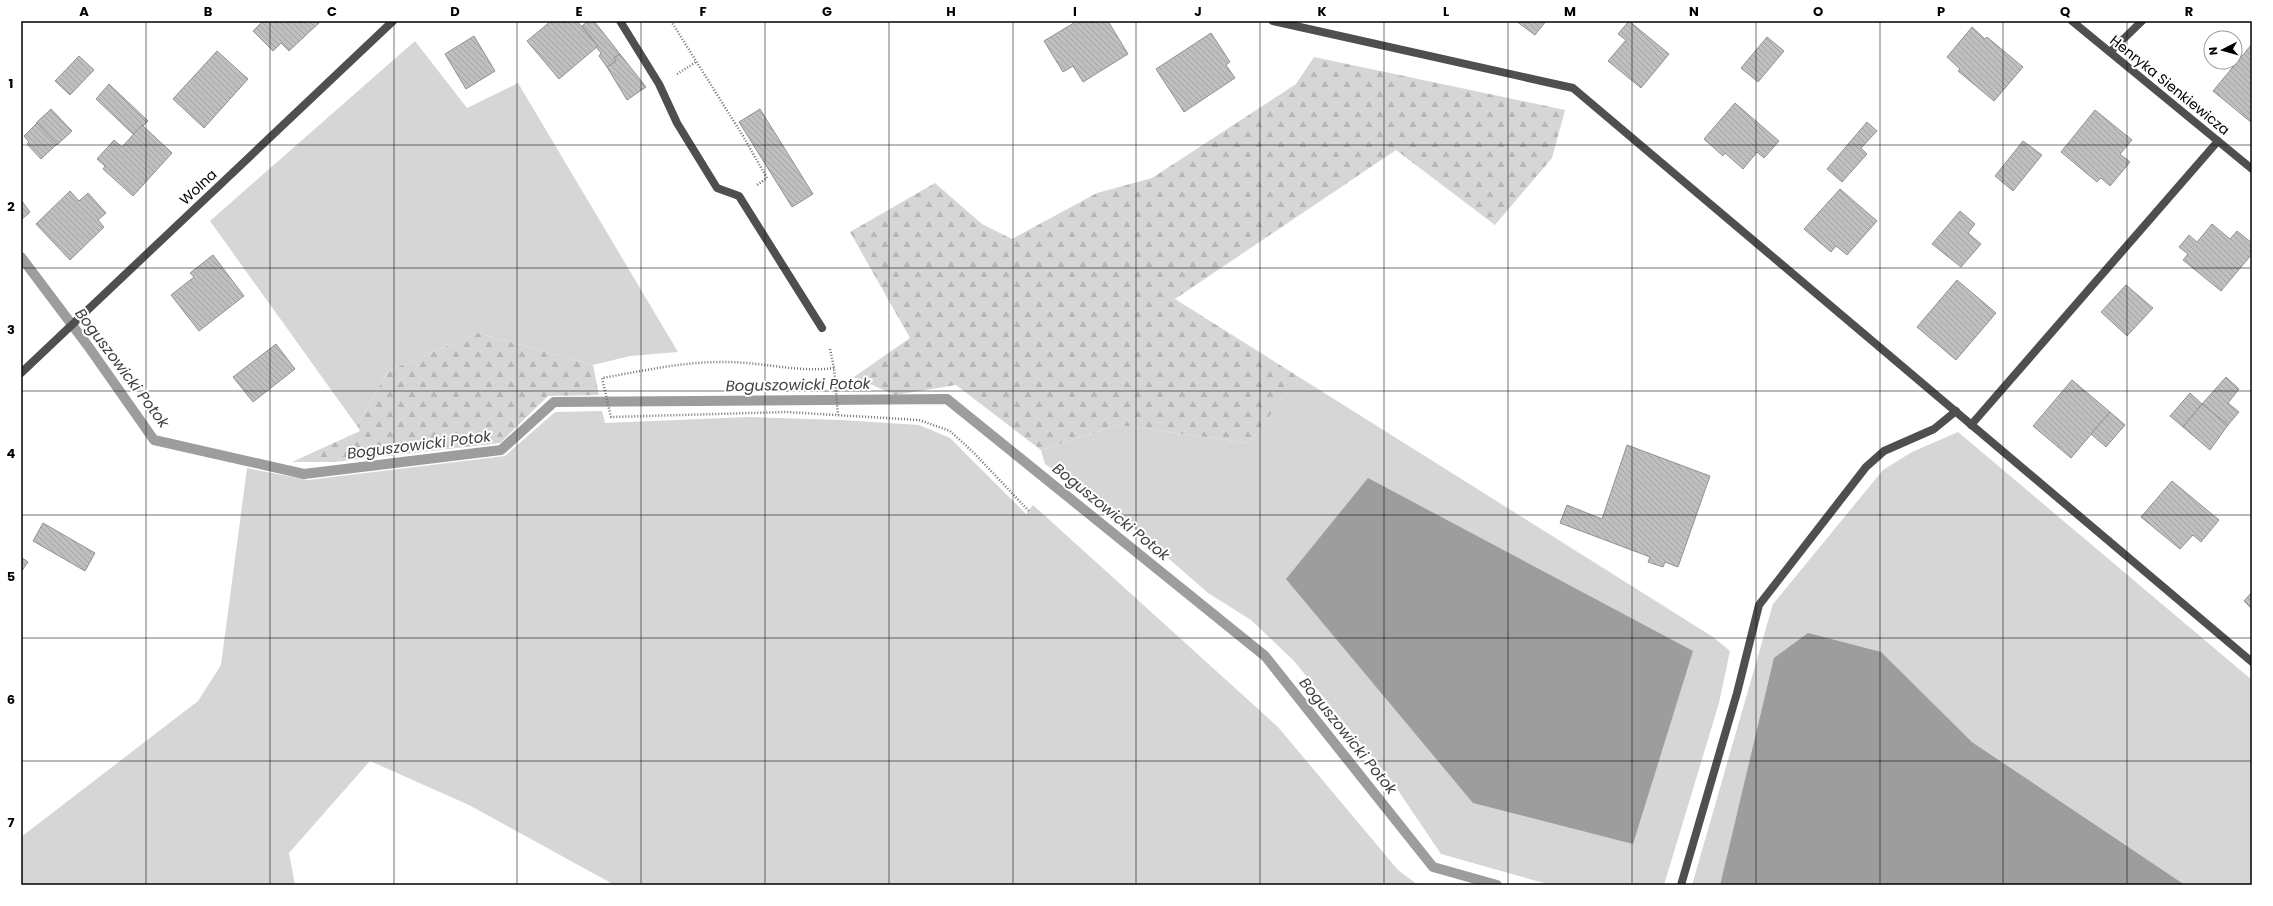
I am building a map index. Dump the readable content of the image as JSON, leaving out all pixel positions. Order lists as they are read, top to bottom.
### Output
{
  "streets": {
    "street": ["Henryka Sienkiewicza", "Wolna"]
  },
  "water": ["Boguszowicki Potok"],
  "north": "left",
  "grid": {
    "columns": [
      "A",
      "B",
      "C",
      "D",
      "E",
      "F",
      "G",
      "H",
      "I",
      "J",
      "K",
      "L",
      "M",
      "N",
      "O",
      "P",
      "Q",
      "R"
    ],
    "rows": [
      "1",
      "2",
      "3",
      "4",
      "5",
      "6",
      "7"
    ]
  }
}
